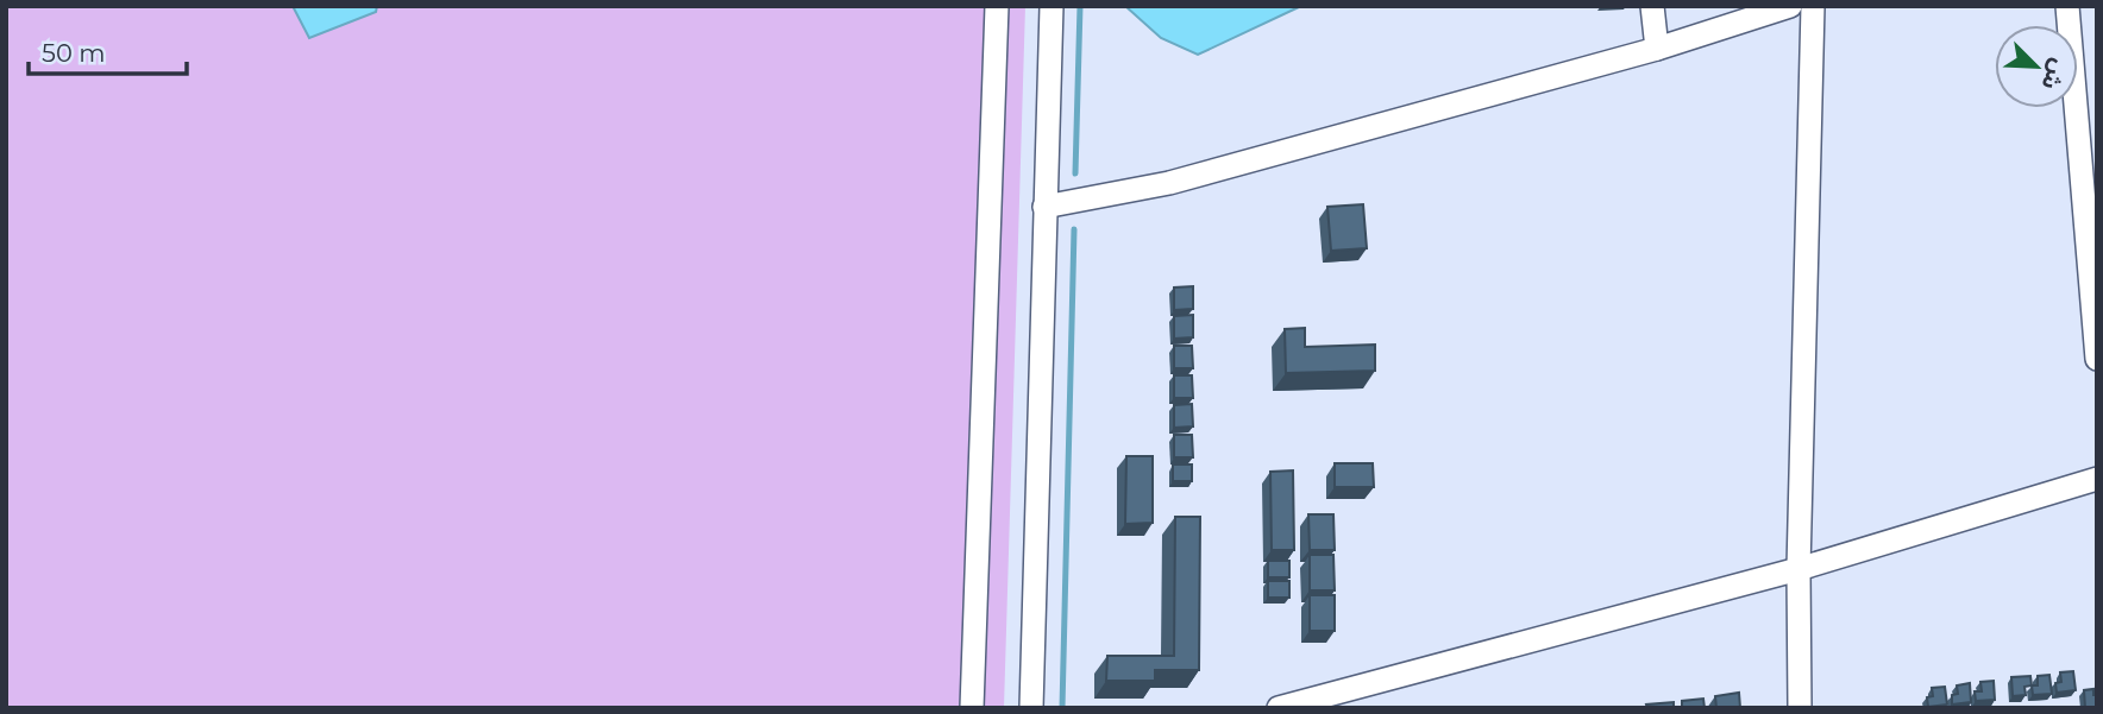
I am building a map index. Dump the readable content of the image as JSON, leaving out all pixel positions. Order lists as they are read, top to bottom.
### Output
{
  "scale_bar": "50 m",
  "north": "bottom right"
}
